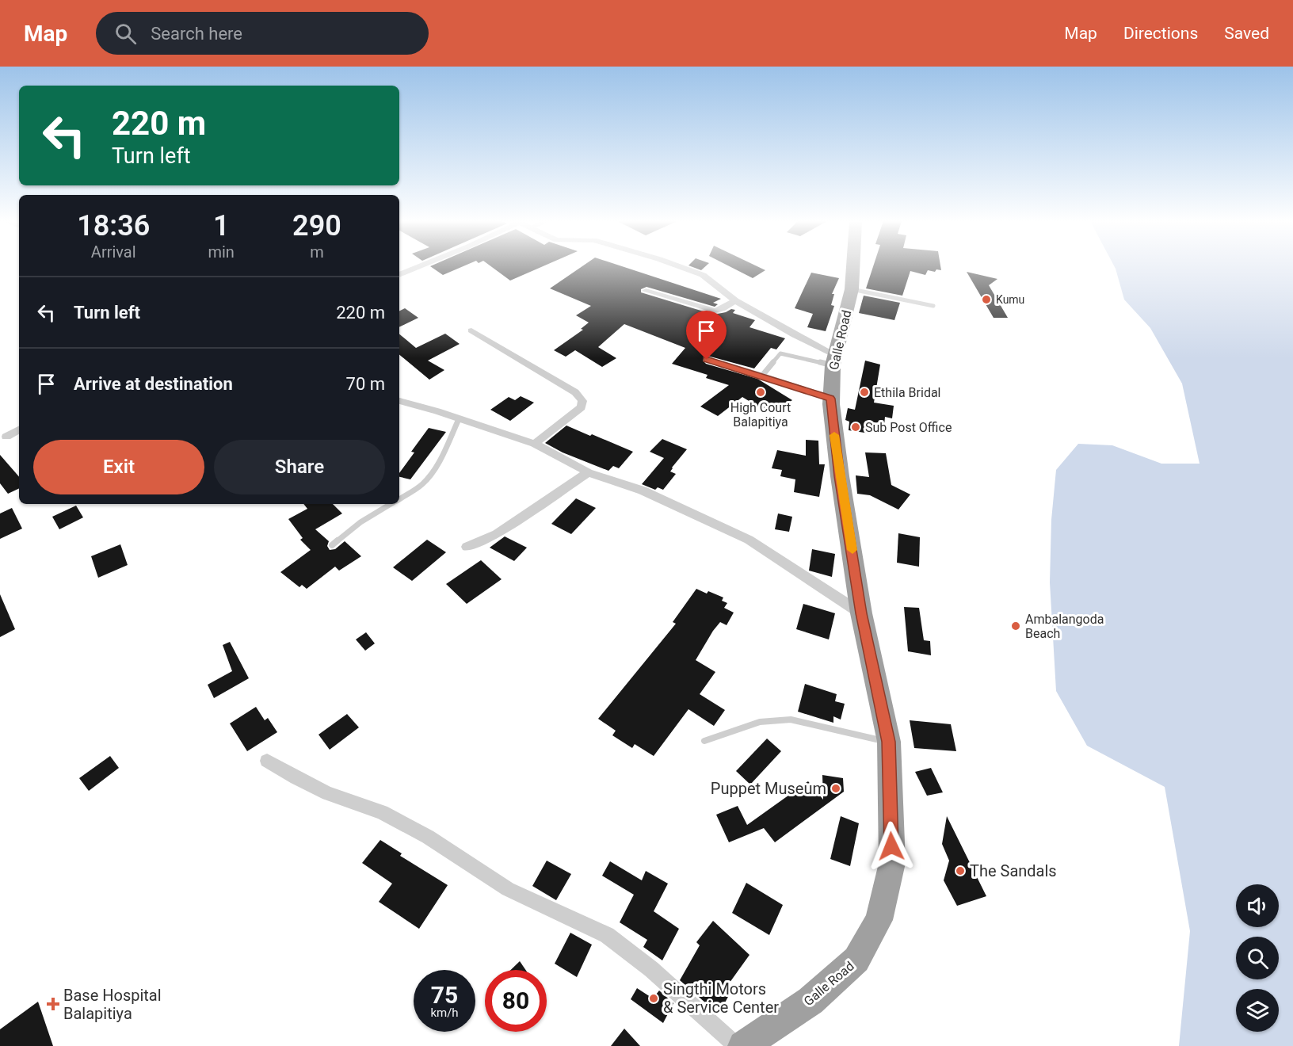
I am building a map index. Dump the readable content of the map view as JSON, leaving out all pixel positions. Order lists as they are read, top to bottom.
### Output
{
  "streets": {
    "highway": ["Galle Road"]
  },
  "places": {
    "other": [
      "Kumu",
      "High Court Balapitiya",
      "Ethila Bridal",
      "Sub Post Office",
      "Ambalangoda Beach",
      "Puppet Museum",
      "The Sandals",
      "Singthi Motors & Service Center"
    ],
    "health": ["Base Hospital Balapitiya"]
  },
  "page": {
    "header": "Map",
    "search": "Search here",
    "nav": ["Map", "Directions", "Saved"],
    "turn": ["220 m", "Turn left"],
    "eta": [
      "18:36",
      "Arrival",
      "1",
      "min",
      "290",
      "m"
    ],
    "list": [
      {
        "name": "Turn left",
        "value": "220 m"
      },
      {
        "name": "Arrive at destination",
        "value": "70 m"
      }
    ],
    "buttons": ["Exit", "Share"],
    "speed": "75 km/h",
    "limit": "80"
  }
}
